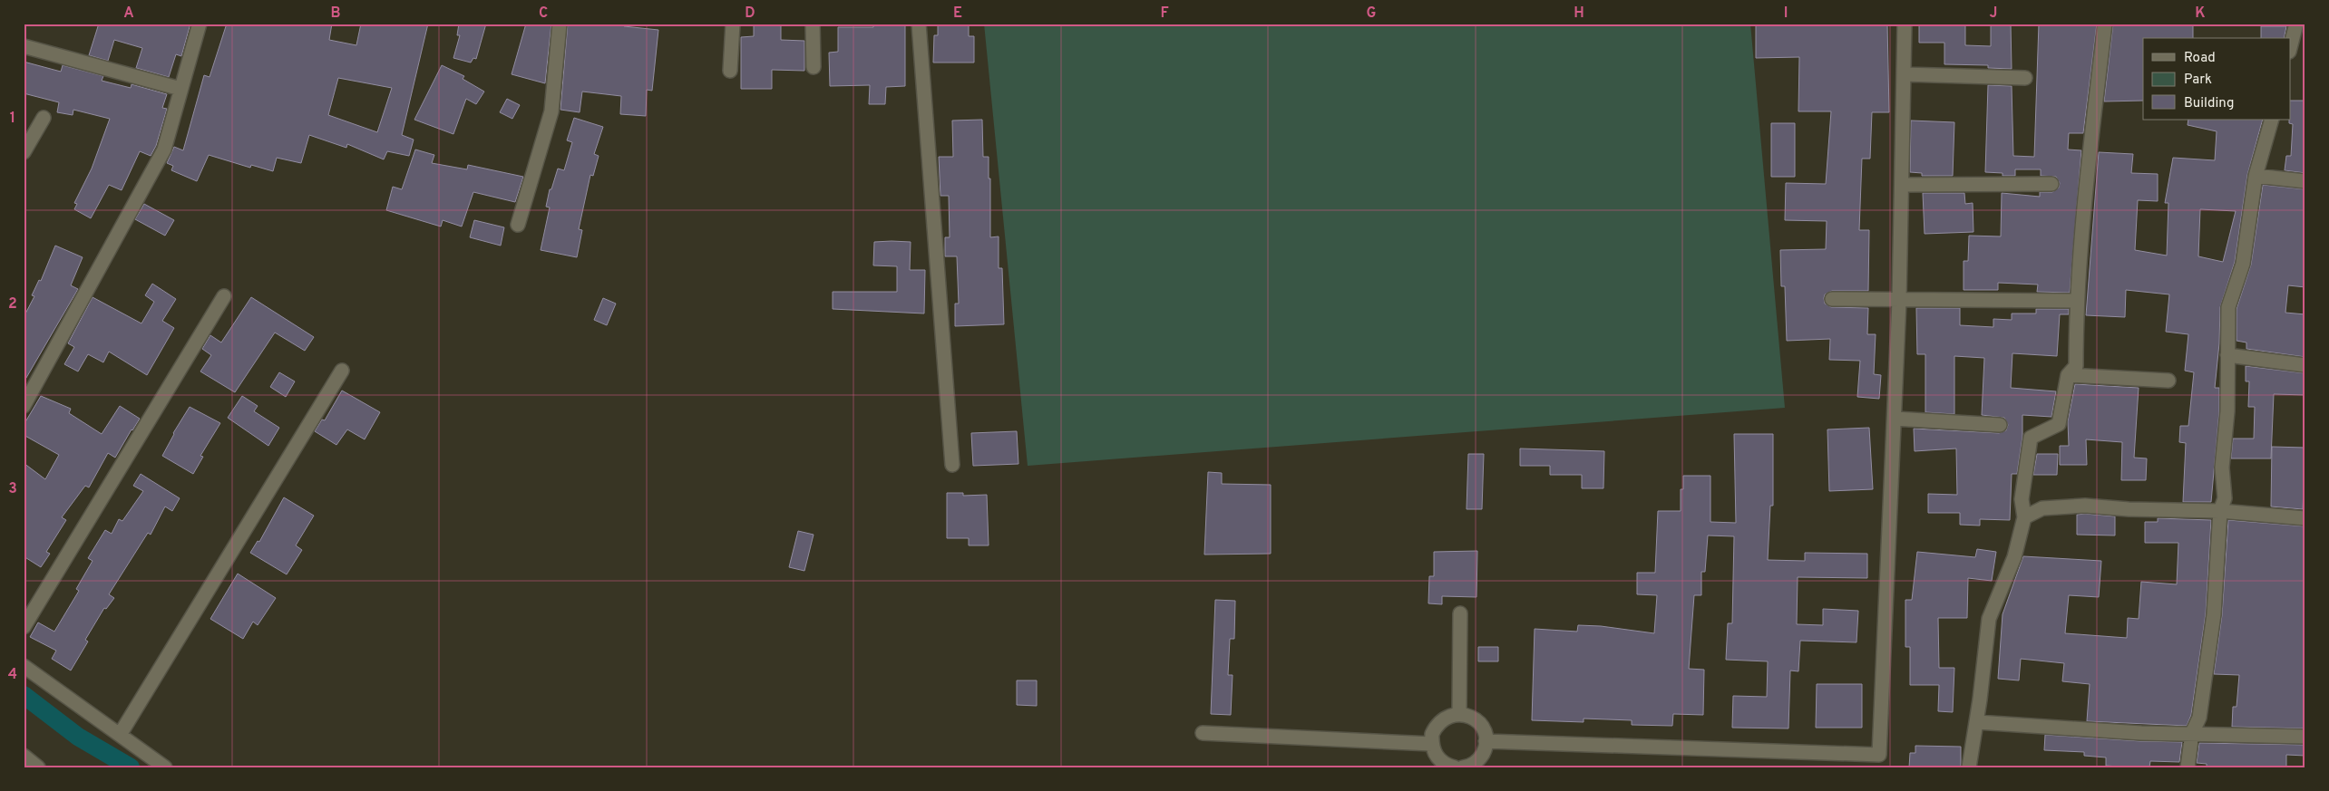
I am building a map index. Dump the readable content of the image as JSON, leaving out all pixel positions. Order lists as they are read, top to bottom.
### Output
{
  "legend": ["Road", "Park", "Building"],
  "grid": {
    "columns": [
      "A",
      "B",
      "C",
      "D",
      "E",
      "F",
      "G",
      "H",
      "I",
      "J",
      "K"
    ],
    "rows": [
      "1",
      "2",
      "3",
      "4"
    ]
  }
}
